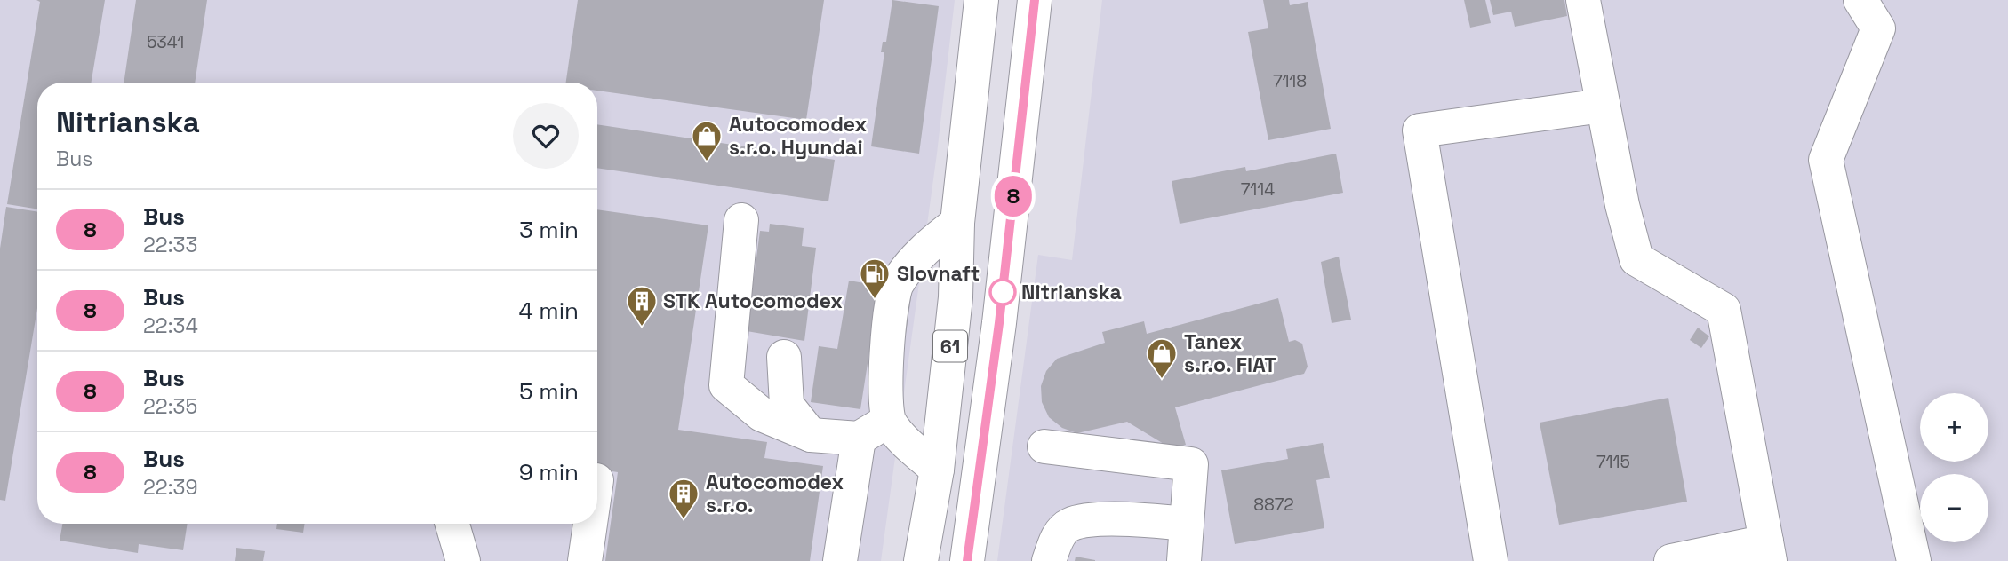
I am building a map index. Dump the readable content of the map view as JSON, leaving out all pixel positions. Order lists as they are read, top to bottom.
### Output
{
  "streets": {
    "main road": ["61"]
  },
  "places": {
    "shop": ["Autocomodex s.r.o. Hyundai", "Tanex s.r.o. FIAT"],
    "other": ["Nitrianska"],
    "fuel station": ["Slovnaft"],
    "building": ["STK Autocomodex", "Autocomodex s.r.o."]
  },
  "lines": ["bus line 8"],
  "house_numbers": [
    "5341",
    "7118",
    "7114",
    "7115",
    "8872"
  ],
  "page": {
    "on_map": "8",
    "heading": ["Nitrianska", "Bus"],
    "list": [
      {
        "mark": "8",
        "name": "Bus",
        "note": "22:33",
        "value": "3 min"
      },
      {
        "mark": "8",
        "name": "Bus",
        "note": "22:34",
        "value": "4 min"
      },
      {
        "mark": "8",
        "name": "Bus",
        "note": "22:35",
        "value": "5 min"
      },
      {
        "mark": "8",
        "name": "Bus",
        "note": "22:39",
        "value": "9 min"
      }
    ],
    "map_buttons": ["+", "−"]
  }
}
